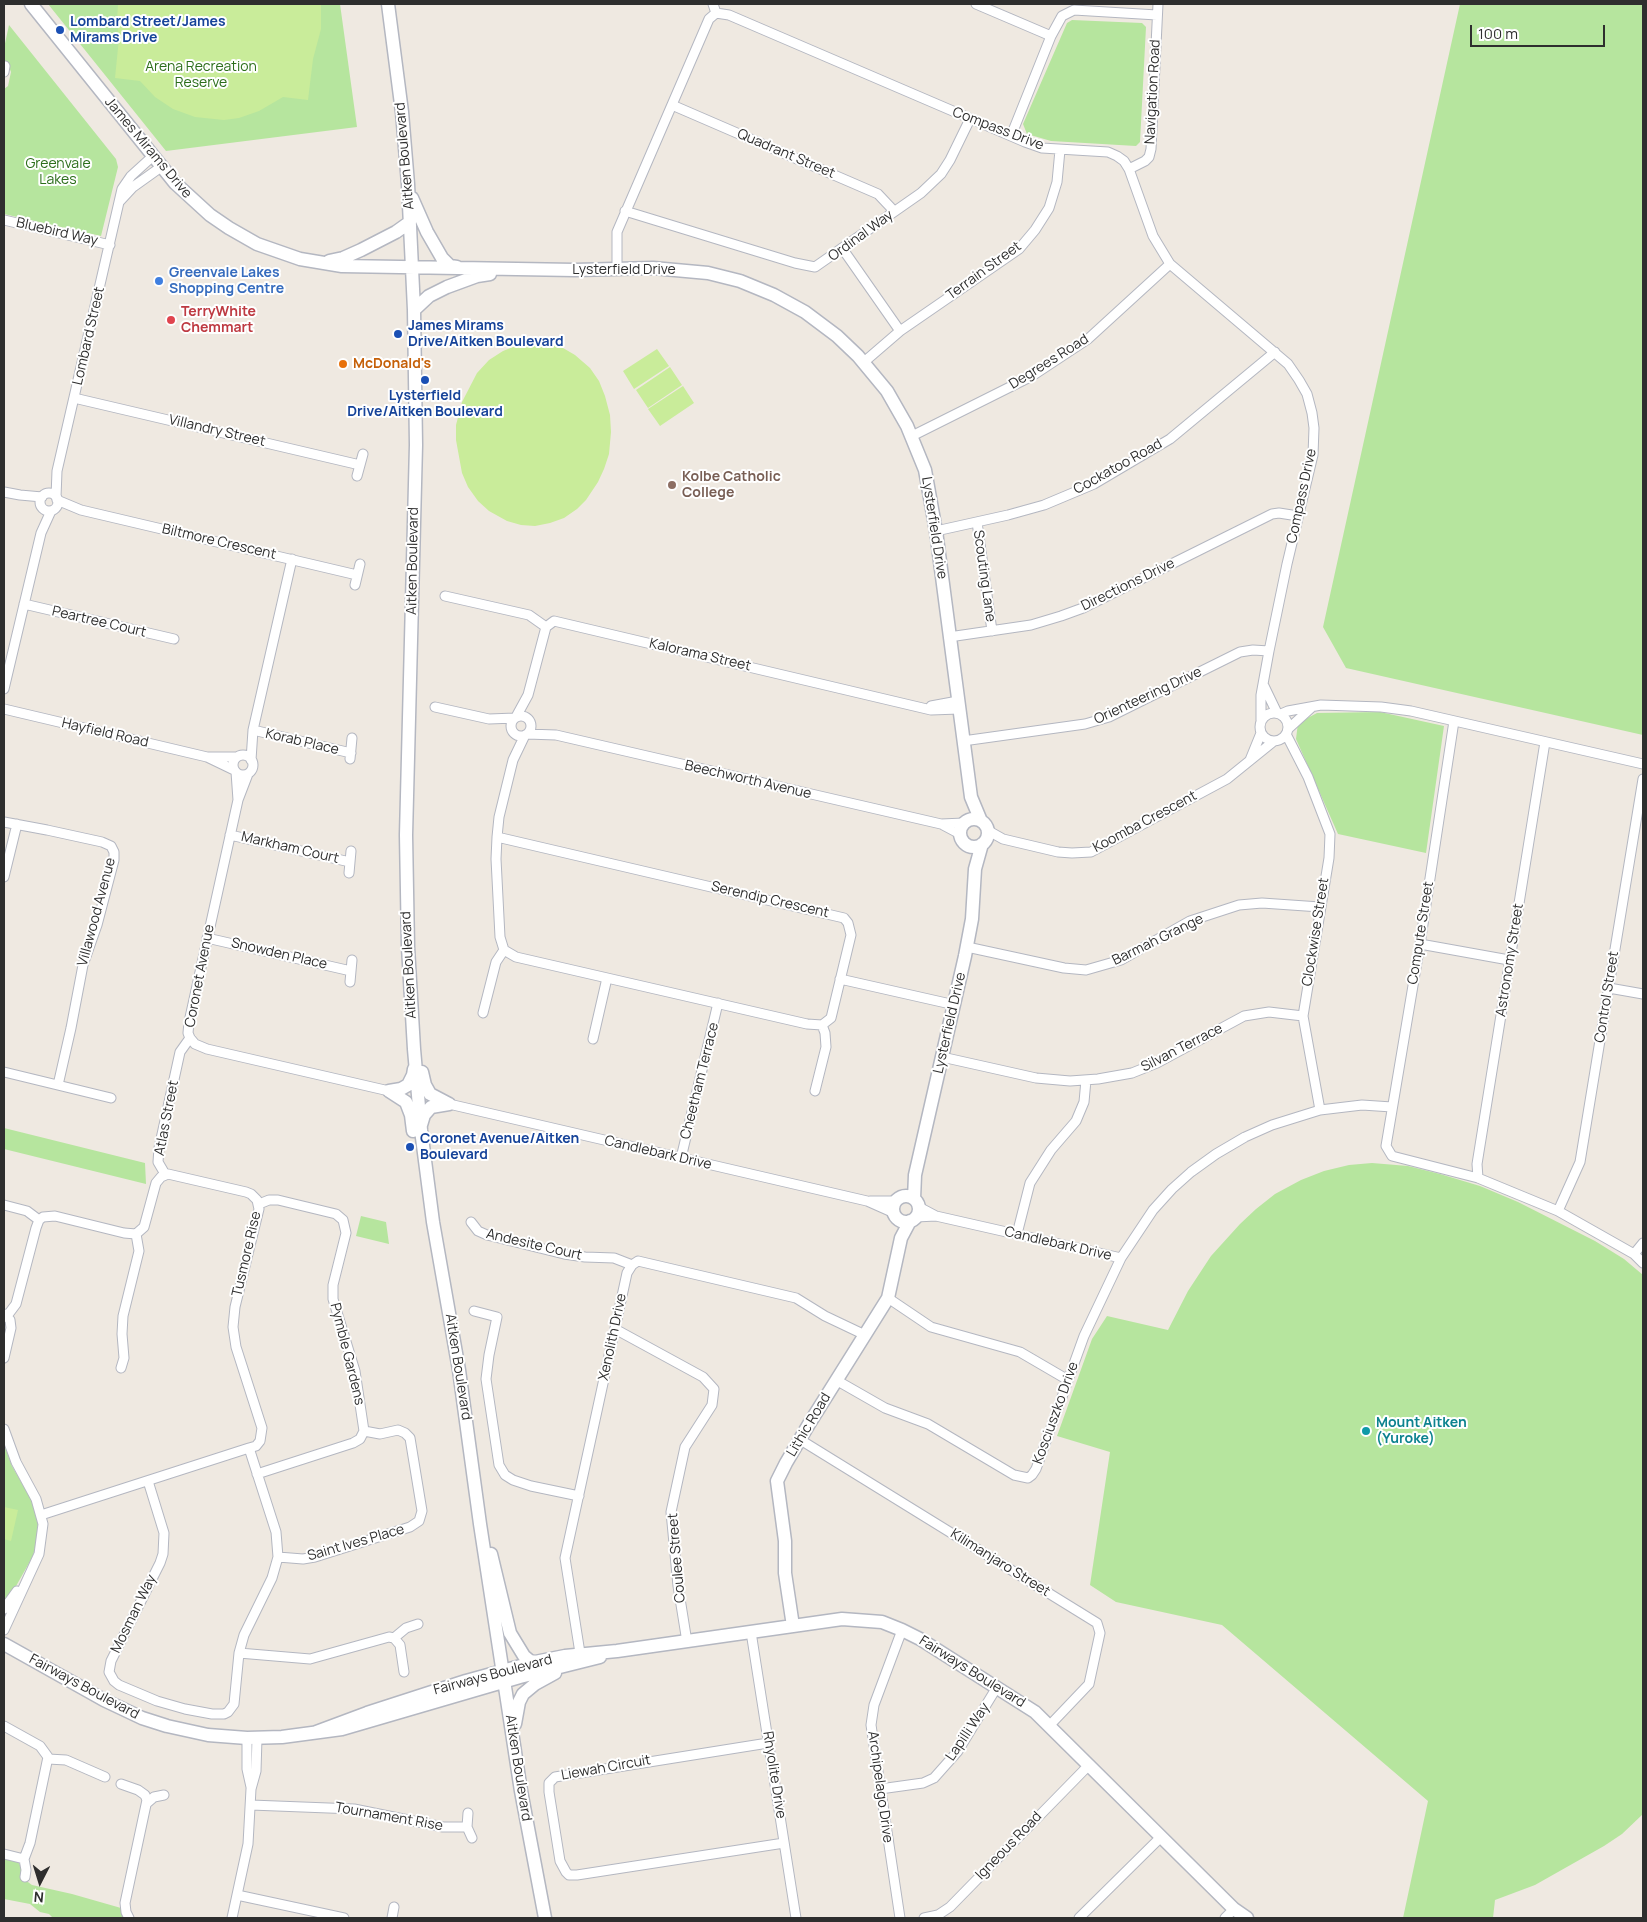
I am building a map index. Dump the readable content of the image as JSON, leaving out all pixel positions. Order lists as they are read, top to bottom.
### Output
{
  "streets": {
    "street": [
      "Navigation Road",
      "Compass Drive",
      "James Mirams Drive",
      "Quadrant Street",
      "Aitken Boulevard",
      "Bluebird Way",
      "Ordinal Way",
      "Lysterfield Drive",
      "Terrain Street",
      "Lombard Street",
      "Degrees Road",
      "Villandry Street",
      "Cockatoo Road",
      "Biltmore Crescent",
      "Scouting Lane",
      "Directions Drive",
      "Peartree Court",
      "Kalorama Street",
      "Orienteering Drive",
      "Hayfield Road",
      "Korab Place",
      "Beechworth Avenue",
      "Koomba Crescent",
      "Markham Court",
      "Serendip Crescent",
      "Villawood Avenue",
      "Clockwise Street",
      "Compute Street",
      "Barmah Grange",
      "Snowden Place",
      "Astronomy Street",
      "Coronet Avenue",
      "Control Street",
      "Silvan Terrace",
      "Cheetham Terrace",
      "Atlas Street",
      "Candlebark Drive",
      "Andesite Court",
      "Tusmore Rise",
      "Xenolith Drive",
      "Pymble Gardens",
      "Kosciuszko Drive",
      "Lithic Road",
      "Saint Ives Place",
      "Coulee Street",
      "Kilimanjaro Street",
      "Mosman Way",
      "Fairways Boulevard",
      "Lapilli Way",
      "Liewah Circuit",
      "Rhyolite Drive",
      "Archipelago Drive",
      "Tournament Rise",
      "Igneous Road"
    ]
  },
  "crossings": [
    ["Navigation Road", "Compass Drive"],
    ["Compass Drive", "Ordinal Way"],
    ["Compass Drive", "Terrain Street"],
    ["Compass Drive", "Degrees Road"],
    ["Compass Drive", "Cockatoo Road"],
    ["Compass Drive", "Directions Drive"],
    ["Compass Drive", "Orienteering Drive"],
    ["Compass Drive", "Koomba Crescent"],
    ["Compass Drive", "Clockwise Street"],
    ["James Mirams Drive", "Aitken Boulevard"],
    ["James Mirams Drive", "Lysterfield Drive"],
    ["James Mirams Drive", "Lombard Street"],
    ["Quadrant Street", "Ordinal Way"],
    ["Aitken Boulevard", "Lysterfield Drive"],
    ["Aitken Boulevard", "Fairways Boulevard"],
    ["Bluebird Way", "Lombard Street"],
    ["Lysterfield Drive", "Terrain Street"],
    ["Lysterfield Drive", "Degrees Road"],
    ["Lysterfield Drive", "Cockatoo Road"],
    ["Lysterfield Drive", "Directions Drive"],
    ["Lysterfield Drive", "Kalorama Street"],
    ["Lysterfield Drive", "Orienteering Drive"],
    ["Lysterfield Drive", "Beechworth Avenue"],
    ["Lysterfield Drive", "Koomba Crescent"],
    ["Lysterfield Drive", "Barmah Grange"],
    ["Lysterfield Drive", "Silvan Terrace"],
    ["Lysterfield Drive", "Candlebark Drive"],
    ["Lysterfield Drive", "Lithic Road"],
    ["Lombard Street", "Villandry Street"],
    ["Lombard Street", "Biltmore Crescent"],
    ["Lombard Street", "Peartree Court"],
    ["Cockatoo Road", "Scouting Lane"],
    ["Scouting Lane", "Directions Drive"],
    ["Hayfield Road", "Coronet Avenue"],
    ["Beechworth Avenue", "Koomba Crescent"],
    ["Koomba Crescent", "Clockwise Street"],
    ["Markham Court", "Coronet Avenue"],
    ["Clockwise Street", "Barmah Grange"],
    ["Clockwise Street", "Silvan Terrace"],
    ["Clockwise Street", "Kosciuszko Drive"],
    ["Compute Street", "Astronomy Street"],
    ["Compute Street", "Kosciuszko Drive"],
    ["Snowden Place", "Coronet Avenue"],
    ["Coronet Avenue", "Atlas Street"],
    ["Cheetham Terrace", "Candlebark Drive"],
    ["Atlas Street", "Tusmore Rise"],
    ["Candlebark Drive", "Kosciuszko Drive"],
    ["Candlebark Drive", "Lithic Road"],
    ["Andesite Court", "Xenolith Drive"],
    ["Tusmore Rise", "Pymble Gardens"],
    ["Tusmore Rise", "Mosman Way"],
    ["Xenolith Drive", "Coulee Street"],
    ["Xenolith Drive", "Fairways Boulevard"],
    ["Pymble Gardens", "Saint Ives Place"],
    ["Kosciuszko Drive", "Lithic Road"],
    ["Lithic Road", "Kilimanjaro Street"],
    ["Lithic Road", "Fairways Boulevard"],
    ["Saint Ives Place", "Mosman Way"],
    ["Coulee Street", "Fairways Boulevard"],
    ["Kilimanjaro Street", "Fairways Boulevard"],
    ["Fairways Boulevard", "Lapilli Way"],
    ["Fairways Boulevard", "Rhyolite Drive"],
    ["Fairways Boulevard", "Archipelago Drive"],
    ["Fairways Boulevard", "Igneous Road"],
    ["Lapilli Way", "Archipelago Drive"],
    ["Liewah Circuit", "Rhyolite Drive"]
  ],
  "parks": ["Arena Recreation Reserve", "Greenvale Lakes"],
  "places": [
    "Lombard Street/James Mirams Drive",
    "Greenvale Lakes Shopping Centre",
    "TerryWhite Chemmart",
    "James Mirams Drive/Aitken Boulevard",
    "McDonald's",
    "Lysterfield Drive/Aitken Boulevard",
    "Kolbe Catholic College",
    "Coronet Avenue/Aitken Boulevard",
    "Mount Aitken (Yuroke)"
  ],
  "scale_bar": "100 m",
  "north": "bottom"
}
